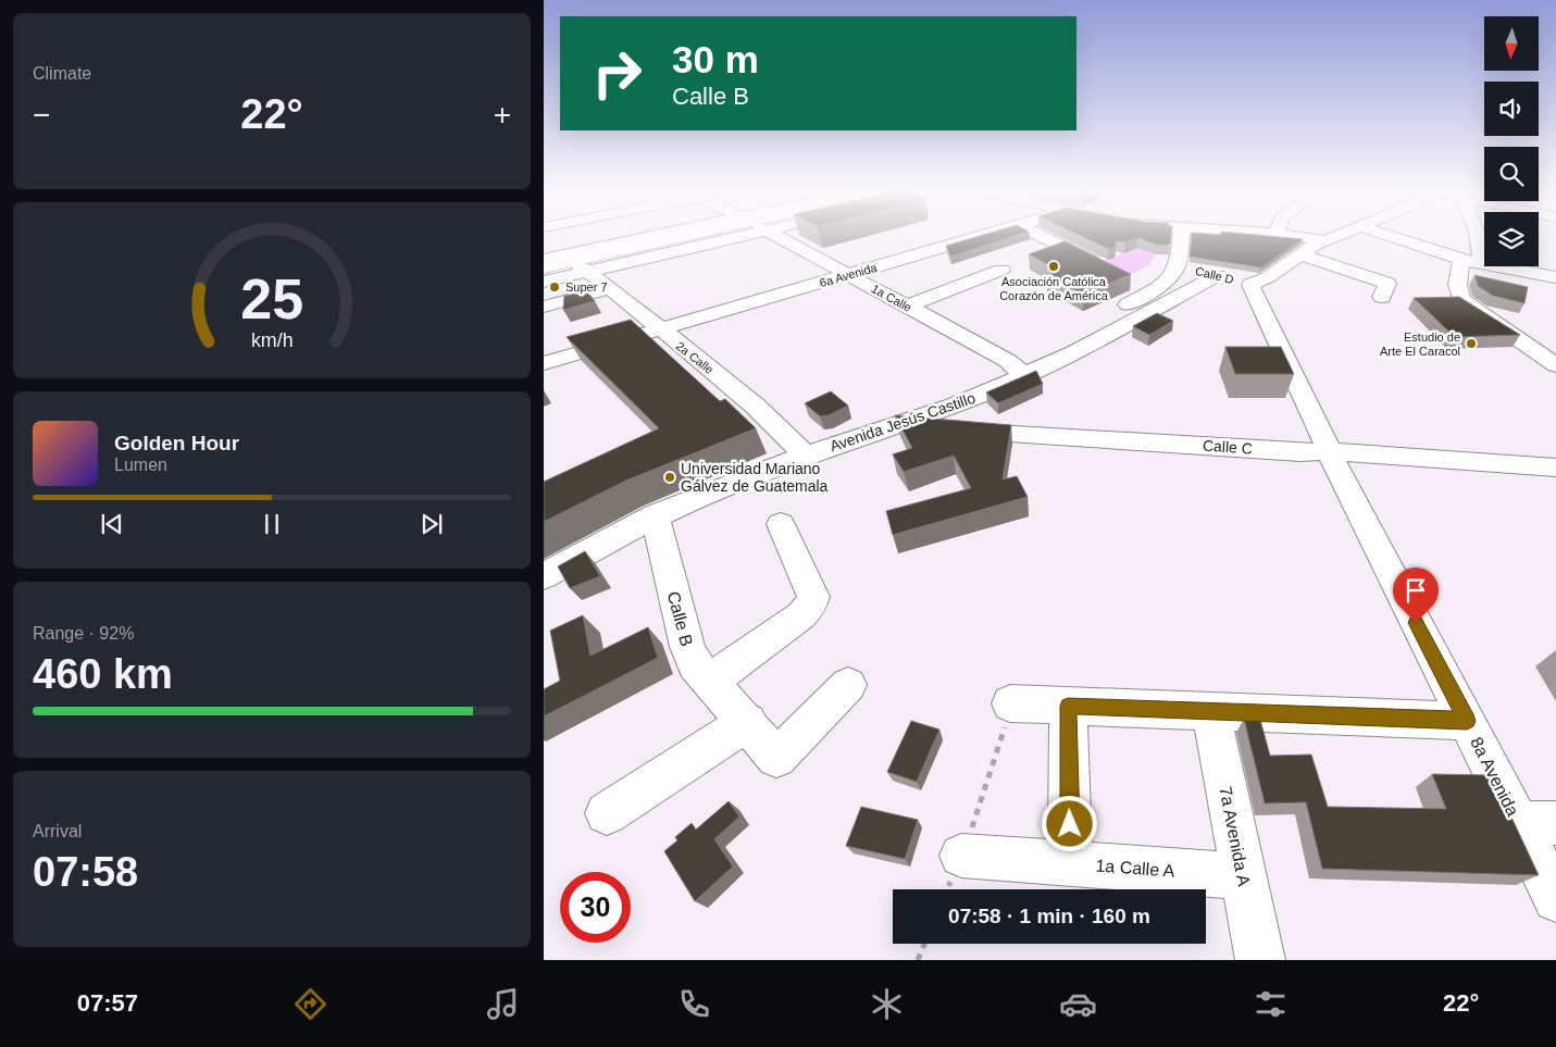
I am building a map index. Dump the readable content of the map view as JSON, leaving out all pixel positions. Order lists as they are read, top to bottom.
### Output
{
  "streets": {
    "street": [
      "6a Avenida",
      "Calle D",
      "1a Calle",
      "2a Calle",
      "Avenida Jesús Castillo",
      "Calle C",
      "Calle B",
      "8a Avenida",
      "7a Avenida A",
      "1a Calle A"
    ]
  },
  "crossings": [
    ["6a Avenida", "1a Calle"],
    ["6a Avenida", "2a Calle"],
    ["Calle D", "Avenida Jesús Castillo"],
    ["Calle D", "8a Avenida"],
    ["1a Calle", "Avenida Jesús Castillo"],
    ["2a Calle", "Avenida Jesús Castillo"],
    ["Avenida Jesús Castillo", "Calle C"],
    ["Avenida Jesús Castillo", "Calle B"],
    ["Calle C", "8a Avenida"],
    ["7a Avenida A", "1a Calle A"]
  ],
  "places": [
    "Asociación Católica Corazón de América",
    "Super 7",
    "Estudio de Arte El Caracol",
    "Universidad Mariano Gálvez de Guatemala"
  ],
  "north": "bottom",
  "page": {
    "tile": [
      "Climate",
      ["Range · 92%", "460 km"],
      ["Arrival", "07:58"]
    ],
    "turn": ["30 m", "Calle B"],
    "heat": ["−", "22°", "+"],
    "song": ["Golden Hour", "Lumen"],
    "limit": "30",
    "trip": "07:58 · 1 min · 160 m",
    "tabs": ["07:57", "22°"],
    "gauge": ["25", "km/h"]
  }
}
